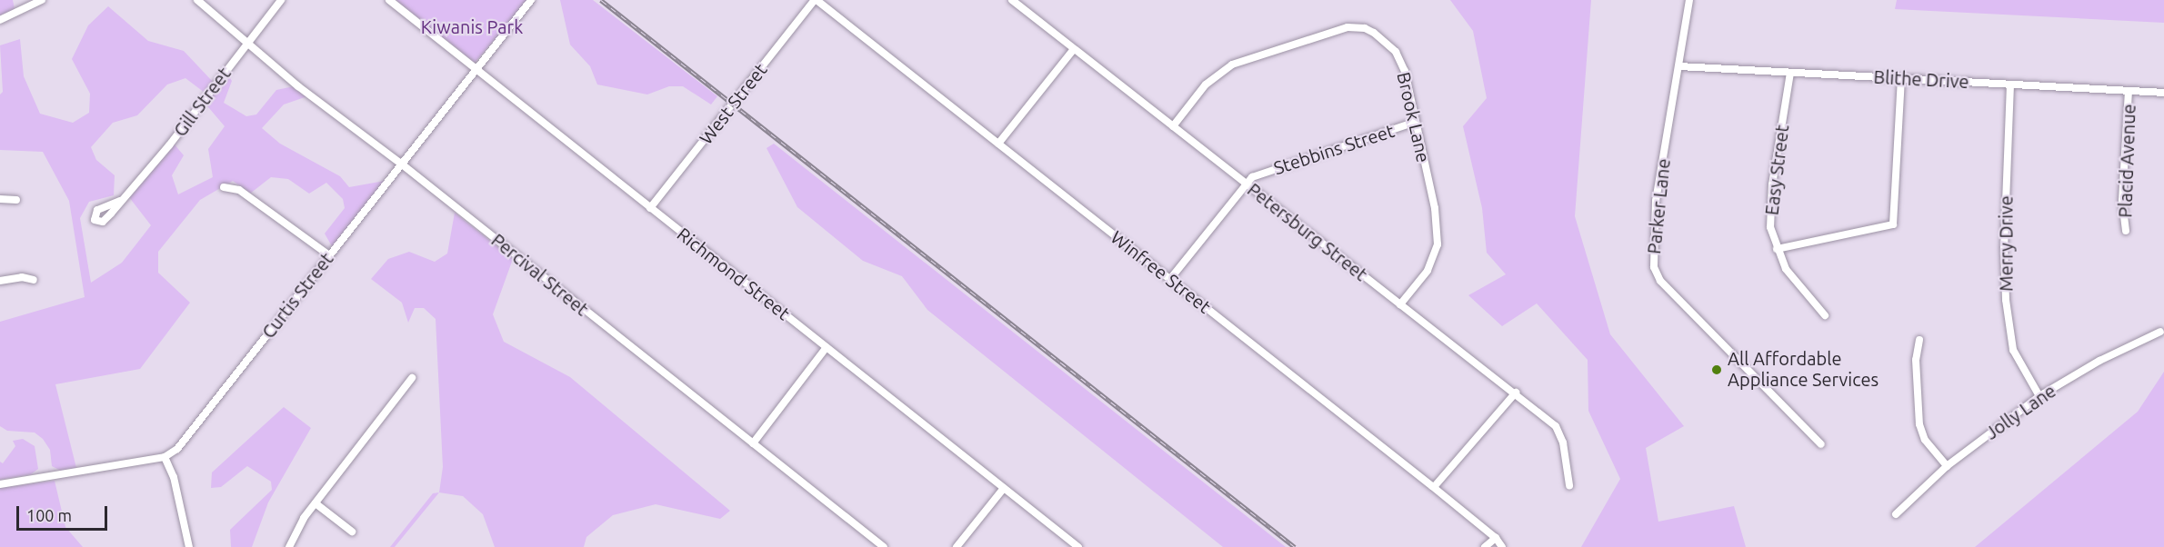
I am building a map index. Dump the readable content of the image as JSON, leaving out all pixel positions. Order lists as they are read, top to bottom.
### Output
{
  "streets": {
    "street": [
      "Blithe Drive",
      "Gill Street",
      "West Street",
      "Brook Lane",
      "Stebbins Street",
      "Placid Avenue",
      "Easy Street",
      "Parker Lane",
      "Petersburg Street",
      "Merry Drive",
      "Winfree Street",
      "Richmond Street",
      "Percival Street",
      "Curtis Street",
      "Jolly Lane"
    ]
  },
  "crossings": [
    ["Blithe Drive", "Placid Avenue"],
    ["Blithe Drive", "Easy Street"],
    ["Blithe Drive", "Parker Lane"],
    ["Blithe Drive", "Merry Drive"],
    ["Gill Street", "Percival Street"],
    ["West Street", "Winfree Street"],
    ["West Street", "Richmond Street"],
    ["Brook Lane", "Stebbins Street"],
    ["Brook Lane", "Petersburg Street"],
    ["Stebbins Street", "Petersburg Street"],
    ["Stebbins Street", "Winfree Street"],
    ["Merry Drive", "Jolly Lane"],
    ["Richmond Street", "Curtis Street"],
    ["Percival Street", "Curtis Street"]
  ],
  "parks": ["Kiwanis Park"],
  "places": ["All Affordable Appliance Services"],
  "scale_bar": "100 m"
}
